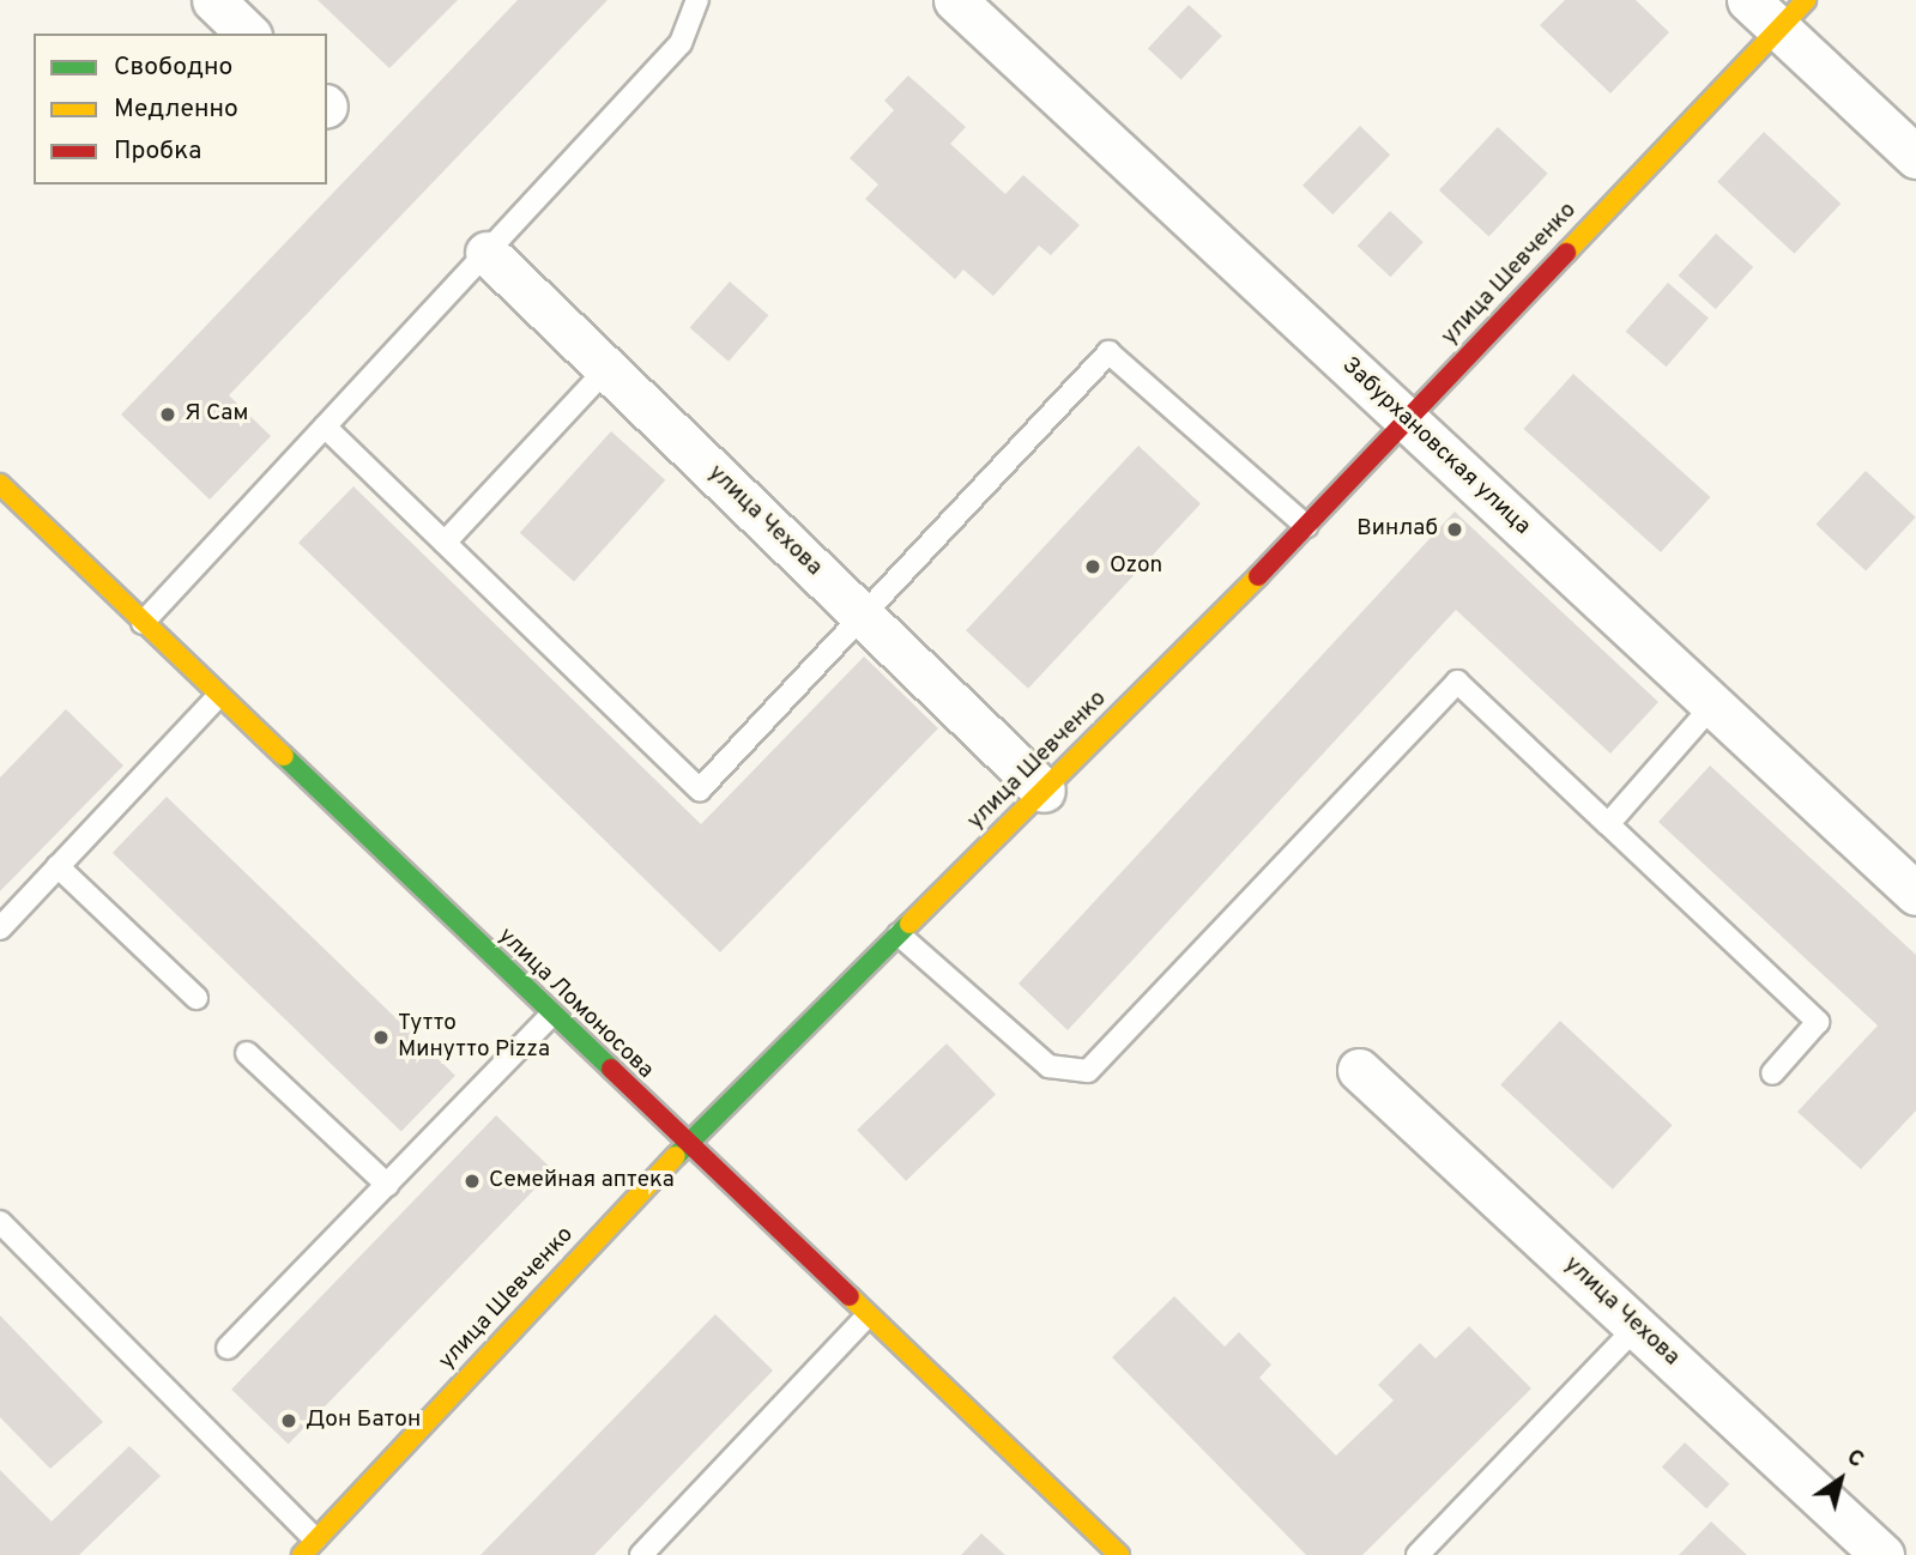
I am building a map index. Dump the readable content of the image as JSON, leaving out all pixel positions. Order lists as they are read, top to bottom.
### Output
{
  "streets": {
    "street": [
      "улица Шевченко",
      "Забурхановская улица",
      "улица Чехова",
      "улица Ломоносова"
    ]
  },
  "crossings": [
    ["улица Шевченко", "Забурхановская улица"],
    ["улица Шевченко", "улица Чехова"],
    ["улица Шевченко", "улица Ломоносова"]
  ],
  "places": [
    "Я Сам",
    "Винлаб",
    "Ozon",
    "Тутто Минутто Pizza",
    "Семейная аптека",
    "Дон Батон"
  ],
  "legend": ["Свободно", "Медленно", "Пробка"],
  "north": "top right"
}
